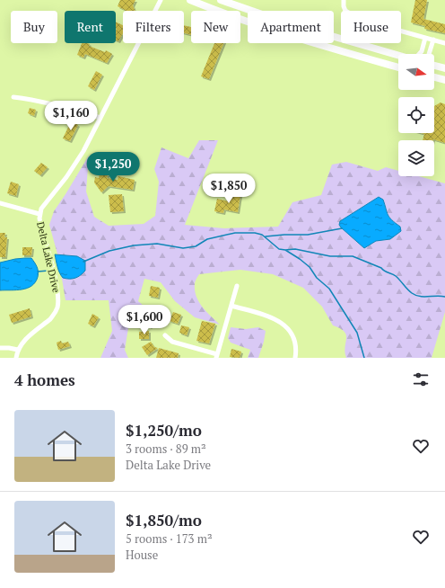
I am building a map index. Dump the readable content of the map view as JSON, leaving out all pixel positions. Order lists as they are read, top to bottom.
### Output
{
  "streets": {
    "street": ["Delta Lake Drive"]
  },
  "north": "right",
  "page": {
    "chip": [
      "Buy",
      "Rent",
      "Filters",
      "New",
      "Apartment",
      "House"
    ],
    "price": [
      "$1,160",
      "$1,250",
      "$1,850",
      "$1,600"
    ],
    "heading": "4 homes",
    "list": [
      {
        "name": "$1,250/mo",
        "note": "3 rooms · 89 m² · Delta Lake Drive"
      },
      {
        "name": "$1,850/mo",
        "note": "5 rooms · 173 m² · House"
      }
    ]
  }
}
